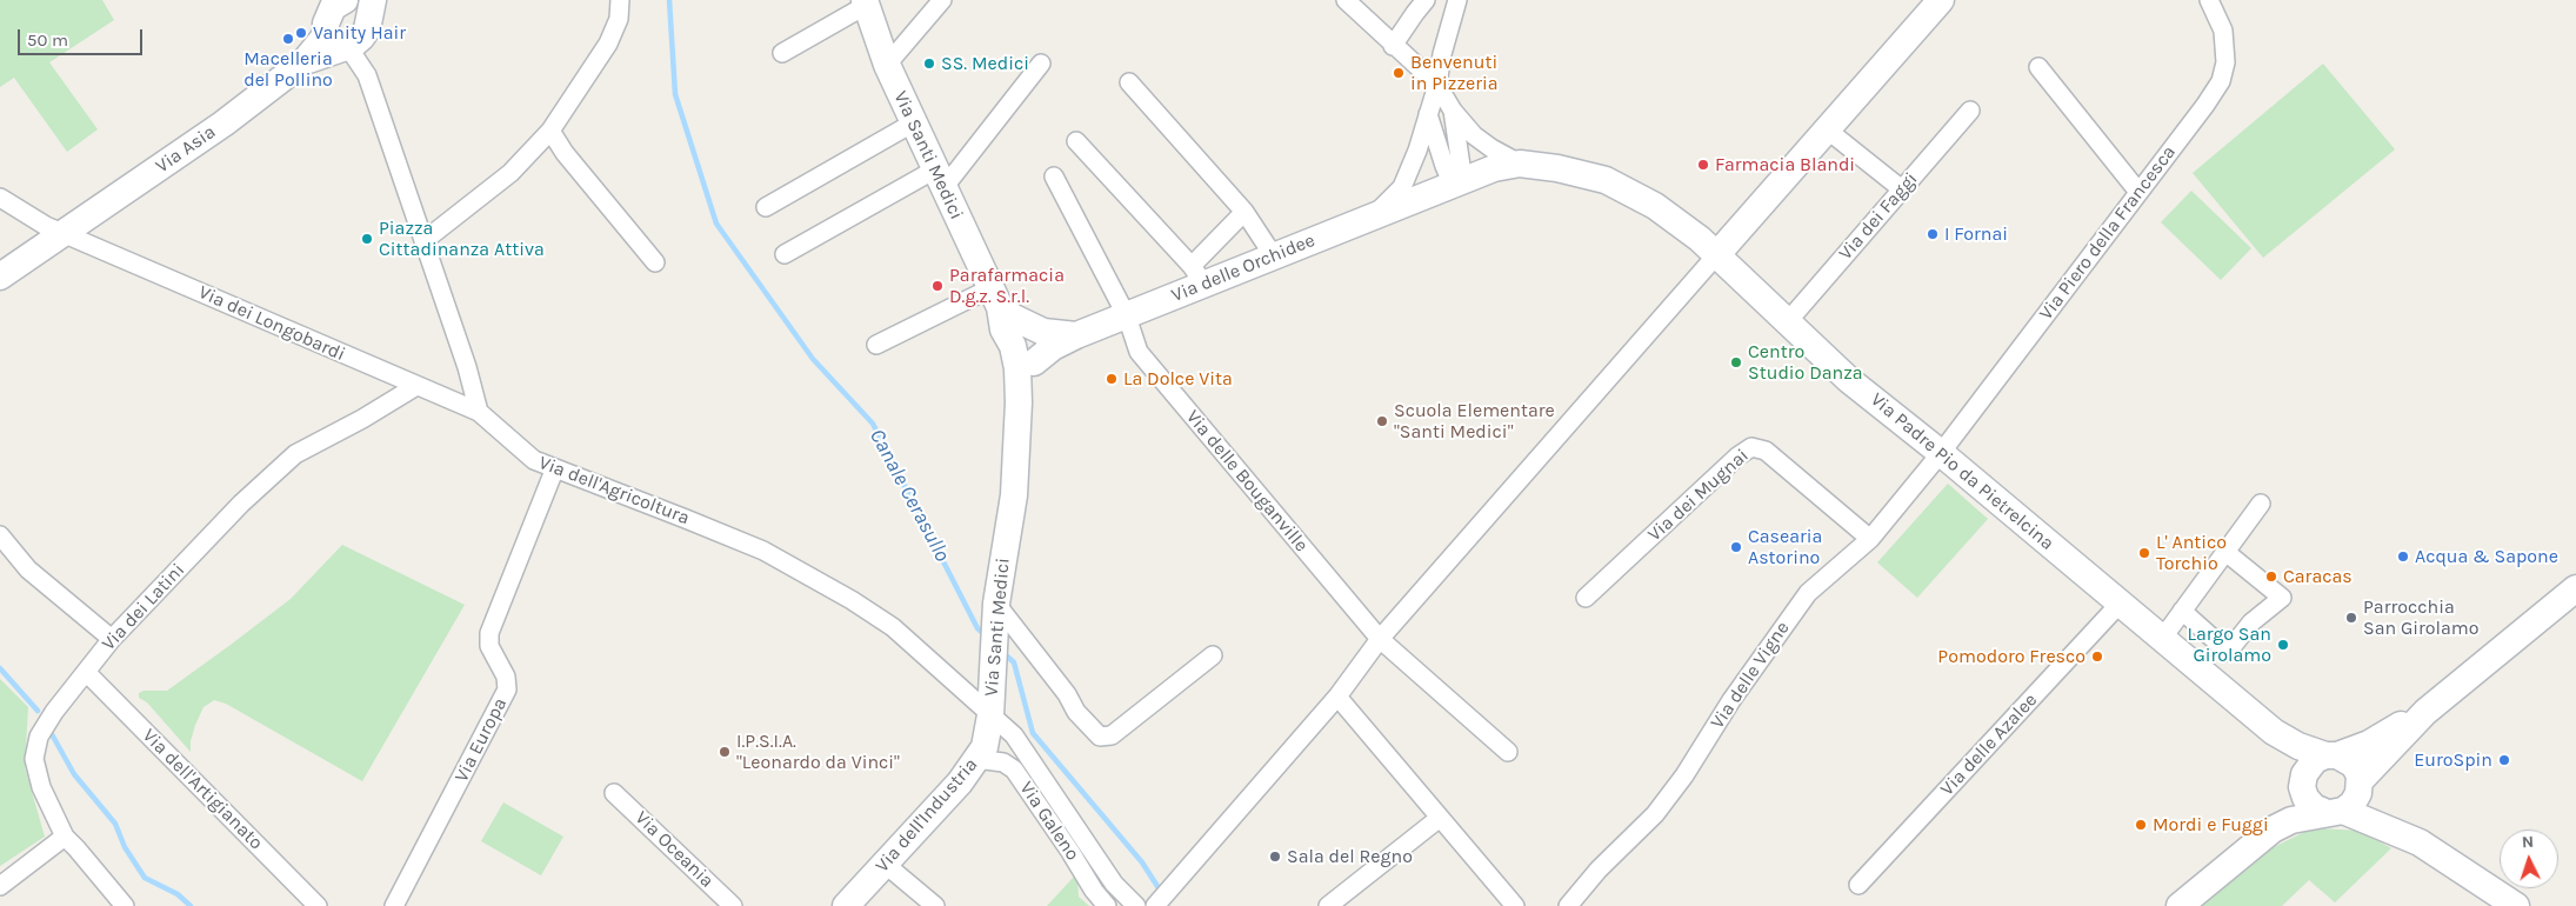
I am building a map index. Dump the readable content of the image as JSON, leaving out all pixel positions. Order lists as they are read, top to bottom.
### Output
{
  "streets": {
    "street": [
      "Via Asia",
      "Via Santi Medici",
      "Via dei Faggi",
      "Via Piero della Francesca",
      "Via delle Orchidee",
      "Via dei Longobardi",
      "Via Padre Pio da Pietrelcina",
      "Via delle Bouganville",
      "Via dell'Agricoltura",
      "Via dei Mugnai",
      "Via dei Latini",
      "Via delle Vigne",
      "Via Europa",
      "Via delle Azalee",
      "Via dell'Artigianato",
      "Via dell'Industria",
      "Via Galeno",
      "Via Oceania"
    ]
  },
  "crossings": [
    ["Via Asia", "Via dei Longobardi"],
    ["Via Santi Medici", "Via delle Orchidee"],
    ["Via Santi Medici", "Via dell'Agricoltura"],
    ["Via Santi Medici", "Via dell'Industria"],
    ["Via dei Faggi", "Via Padre Pio da Pietrelcina"],
    ["Via Piero della Francesca", "Via Padre Pio da Pietrelcina"],
    ["Via Piero della Francesca", "Via delle Vigne"],
    ["Via delle Orchidee", "Via Padre Pio da Pietrelcina"],
    ["Via delle Orchidee", "Via delle Bouganville"],
    ["Via dei Longobardi", "Via dell'Agricoltura"],
    ["Via dei Longobardi", "Via dei Latini"],
    ["Via Padre Pio da Pietrelcina", "Via delle Vigne"],
    ["Via Padre Pio da Pietrelcina", "Via delle Azalee"],
    ["Via dell'Agricoltura", "Via Europa"],
    ["Via dell'Agricoltura", "Via dell'Industria"],
    ["Via dei Mugnai", "Via delle Vigne"],
    ["Via dei Latini", "Via dell'Artigianato"],
    ["Via dell'Industria", "Via Galeno"]
  ],
  "water": ["Canale Cerasullo"],
  "places": [
    "Vanity Hair",
    "Macelleria del Pollino",
    "SS. Medici",
    "Benvenuti in Pizzeria",
    "Farmacia Blandi",
    "I Fornai",
    "Piazza Cittadinanza Attiva",
    "Parafarmacia D.g.z. S.r.l.",
    "Centro Studio Danza",
    "La Dolce Vita",
    "Scuola Elementare \"Santi Medici\"",
    "Casearia Astorino",
    "L' Antico Torchio",
    "Acqua & Sapone",
    "Caracas",
    "Parrocchia San Girolamo",
    "Largo San Girolamo",
    "Pomodoro Fresco",
    "I.P.S.I.A. \"Leonardo da Vinci\"",
    "EuroSpin",
    "Mordi e Fuggi",
    "Sala del Regno"
  ],
  "scale_bar": "50 m",
  "north": "top"
}
